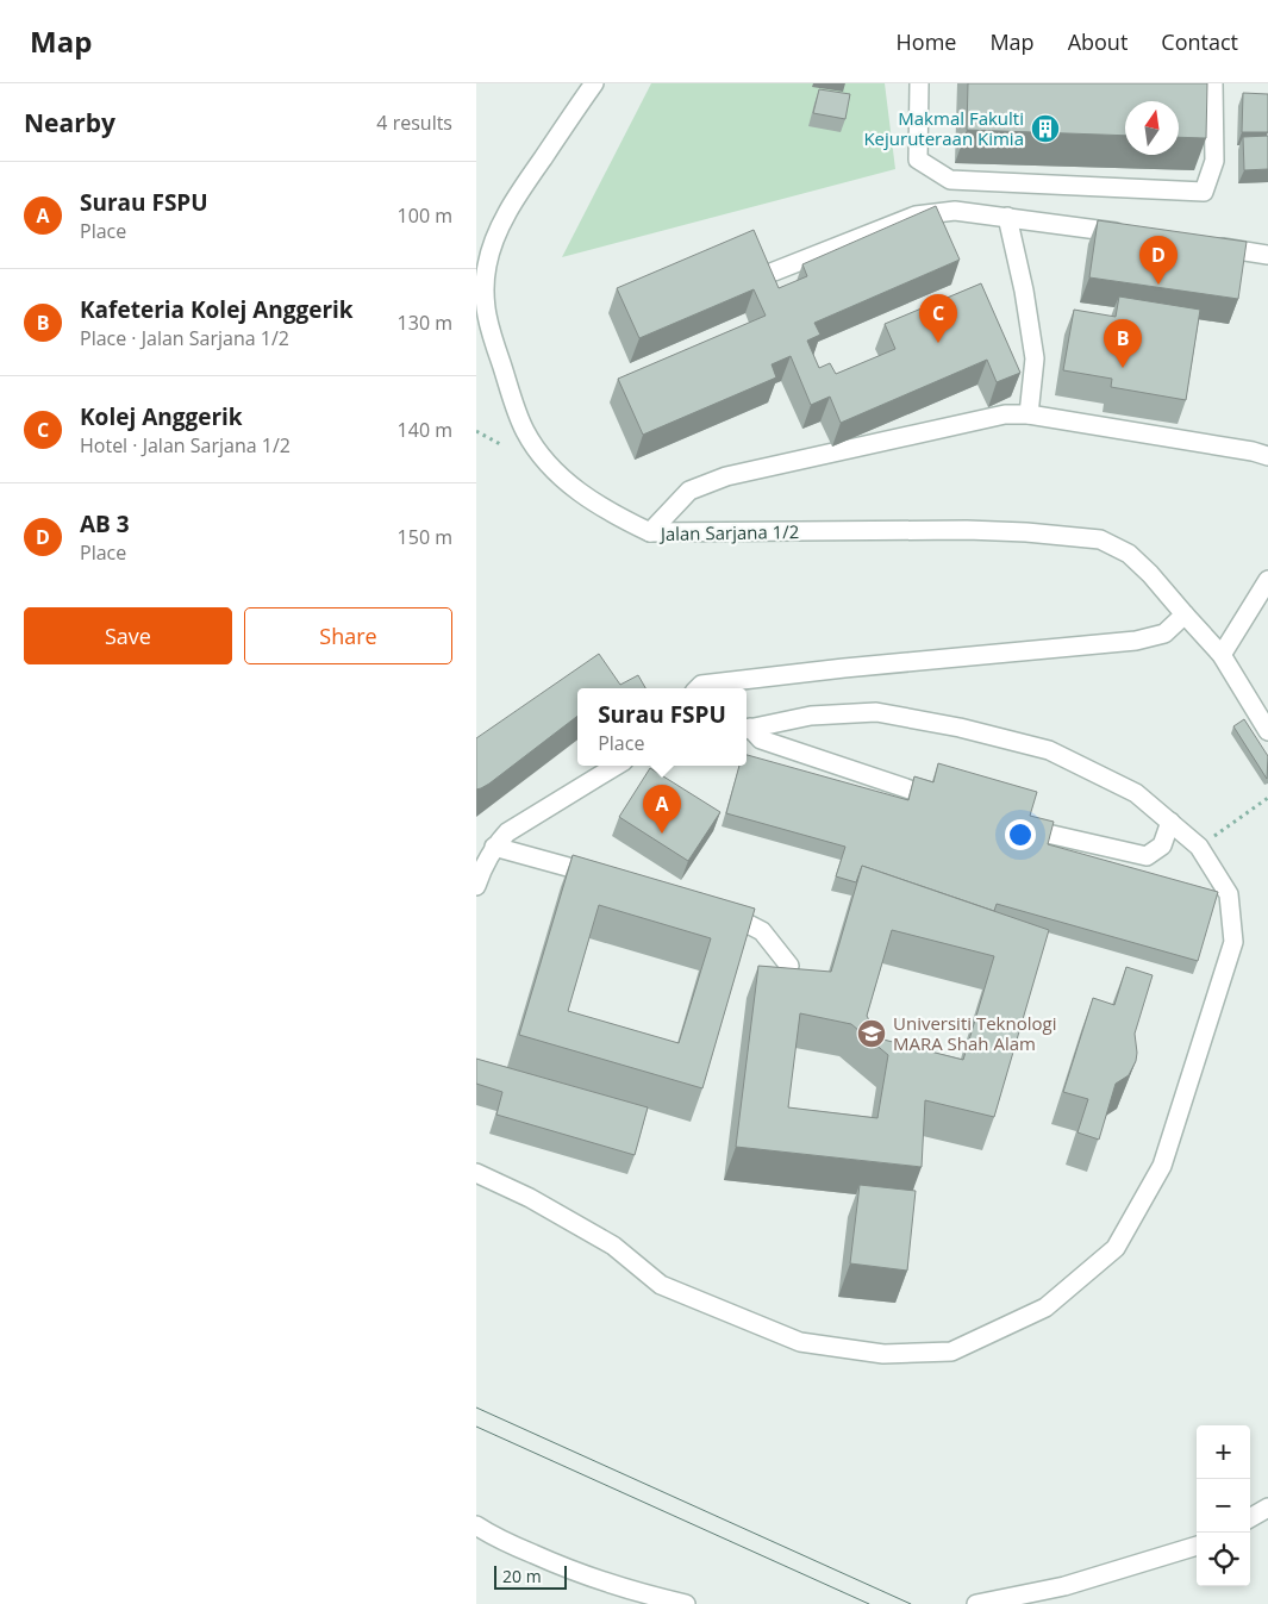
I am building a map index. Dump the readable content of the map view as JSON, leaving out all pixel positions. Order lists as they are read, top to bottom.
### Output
{
  "streets": {
    "street": ["Jalan Sarjana 1/2"]
  },
  "places": {
    "building": ["Makmal Fakulti Kejuruteraan Kimia"],
    "school or university": ["Universiti Teknologi MARA Shah Alam"]
  },
  "scale_bar": "20 m",
  "north": "top",
  "page": {
    "header": "Map",
    "nav": [
      "Home",
      "Map",
      "About",
      "Contact"
    ],
    "heading": ["Nearby", "4 results"],
    "list": [
      {
        "mark": "A",
        "name": "Surau FSPU",
        "note": "Place",
        "value": "100 m"
      },
      {
        "mark": "B",
        "name": "Kafeteria Kolej Anggerik",
        "note": "Place · Jalan Sarjana 1/2",
        "value": "130 m"
      },
      {
        "mark": "C",
        "name": "Kolej Anggerik",
        "note": "Hotel · Jalan Sarjana 1/2",
        "value": "140 m"
      },
      {
        "mark": "D",
        "name": "AB 3",
        "note": "Place",
        "value": "150 m"
      }
    ],
    "pins": [
      "D",
      "C",
      "B",
      "A"
    ],
    "buttons": ["Save", "Share"],
    "popup": ["Surau FSPU", "Place"],
    "map_buttons": ["+", "−"],
    "scale": "20 m"
  }
}
